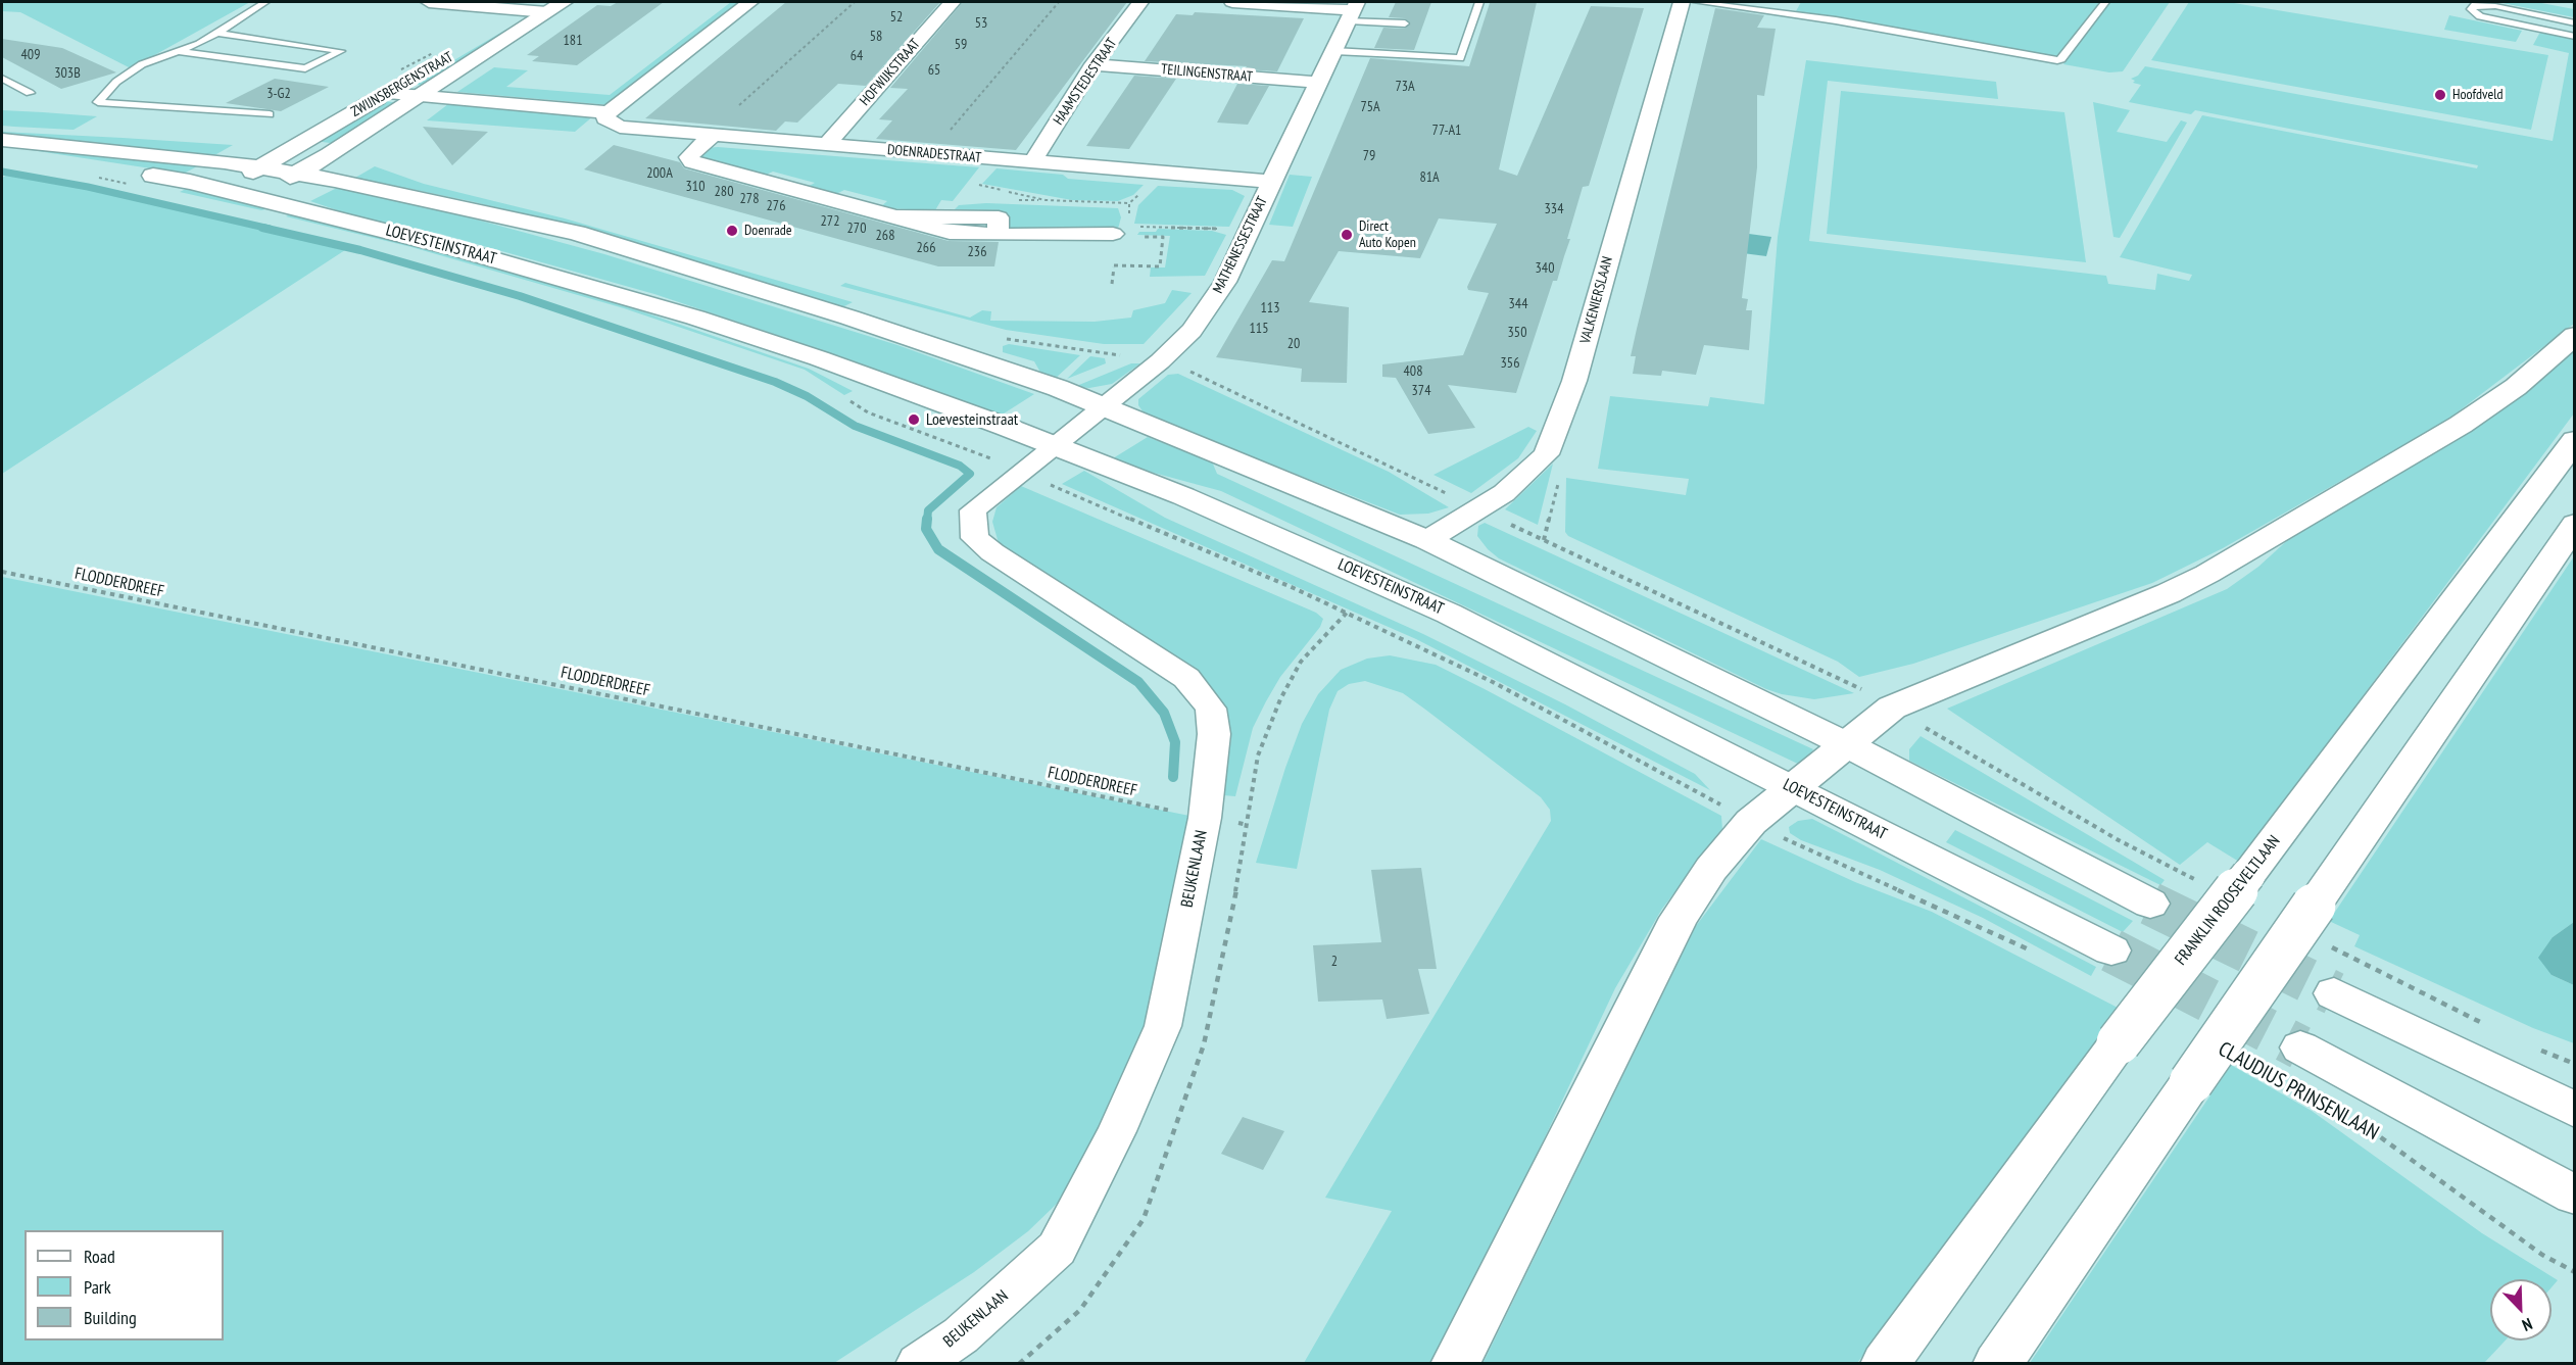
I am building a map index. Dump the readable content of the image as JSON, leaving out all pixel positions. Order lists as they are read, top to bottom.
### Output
{
  "streets": {
    "street": [
      "HOFWIJKSTRAAT",
      "TEILINGENSTRAAT",
      "HAAMSTEDESTRAAT",
      "ZWIJNSBERGENSTRAAT",
      "DOENRADESTRAAT",
      "LOEVESTEINSTRAAT",
      "MATHENESSESTRAAT",
      "VALKENIERSLAAN",
      "BEUKENLAAN",
      "FRANKLIN ROOSEVELTLAAN"
    ],
    "path": ["FLODDERDREEF", "CLAUDIUS PRINSENLAAN"]
  },
  "crossings": [
    ["HOFWIJKSTRAAT", "DOENRADESTRAAT"],
    ["TEILINGENSTRAAT", "HAAMSTEDESTRAAT"],
    ["TEILINGENSTRAAT", "MATHENESSESTRAAT"],
    ["HAAMSTEDESTRAAT", "DOENRADESTRAAT"],
    ["DOENRADESTRAAT", "MATHENESSESTRAAT"],
    ["LOEVESTEINSTRAAT", "MATHENESSESTRAAT"],
    ["LOEVESTEINSTRAAT", "BEUKENLAAN"],
    ["MATHENESSESTRAAT", "BEUKENLAAN"],
    ["FLODDERDREEF", "BEUKENLAAN"]
  ],
  "places": [
    "Hoofdveld",
    "Doenrade",
    "Direct Auto Kopen",
    "Loevesteinstraat"
  ],
  "house_numbers": [
    "52",
    "53",
    "58",
    "181",
    "59",
    "409",
    "64",
    "65",
    "303B",
    "73A",
    "3-G2",
    "75A",
    "77-A1",
    "79",
    "200A",
    "81A",
    "310",
    "280",
    "278",
    "276",
    "334",
    "272",
    "270",
    "268",
    "266",
    "236",
    "340",
    "344",
    "113",
    "115",
    "350",
    "20",
    "356",
    "408",
    "374",
    "2"
  ],
  "legend": ["Road", "Park", "Building"],
  "north": "bottom right"
}
